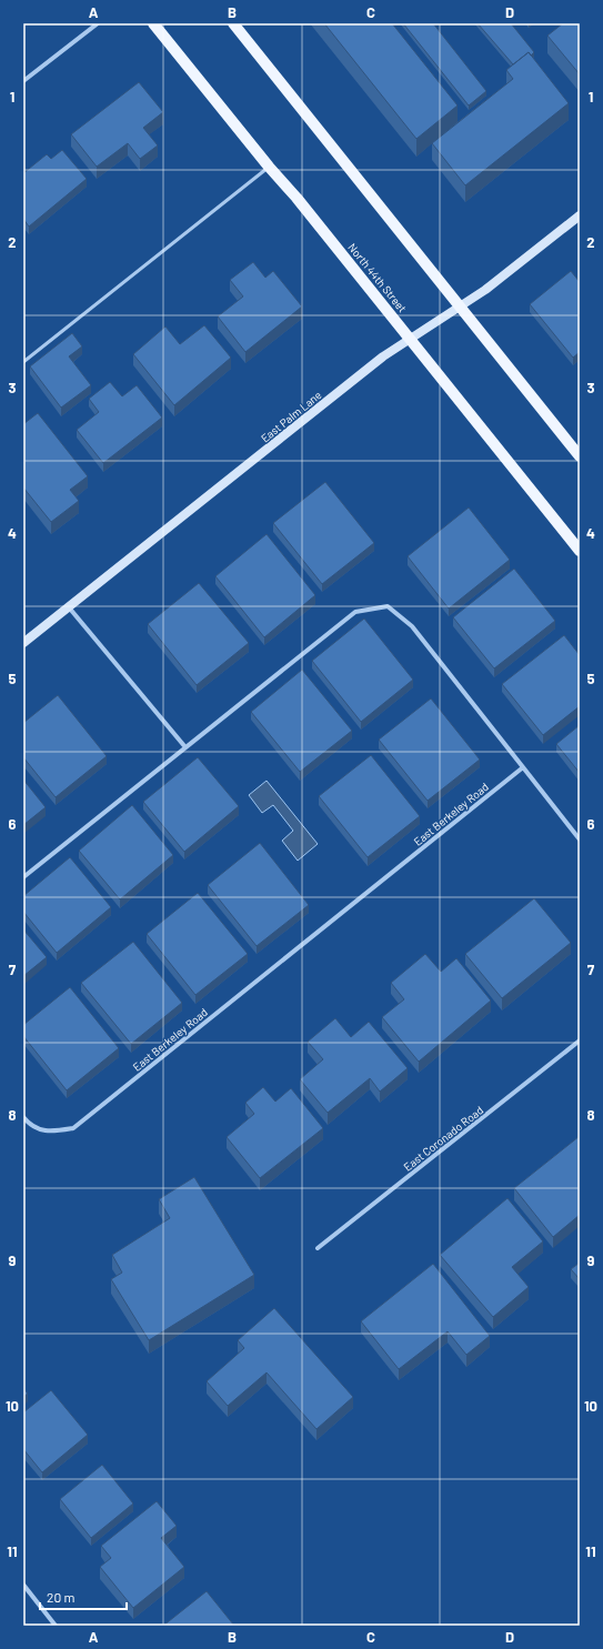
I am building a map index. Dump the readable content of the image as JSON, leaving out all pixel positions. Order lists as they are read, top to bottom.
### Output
{
  "streets": {
    "main road": ["North 44th Street"],
    "street": ["East Palm Lane", "East Berkeley Road", "East Coronado Road"]
  },
  "crossings": [
    ["North 44th Street", "East Palm Lane"]
  ],
  "scale_bar": "20 m",
  "grid": {
    "columns": [
      "A",
      "B",
      "C",
      "D"
    ],
    "rows": [
      "1",
      "2",
      "3",
      "4",
      "5",
      "6",
      "7",
      "8",
      "9",
      "10",
      "11"
    ]
  }
}
